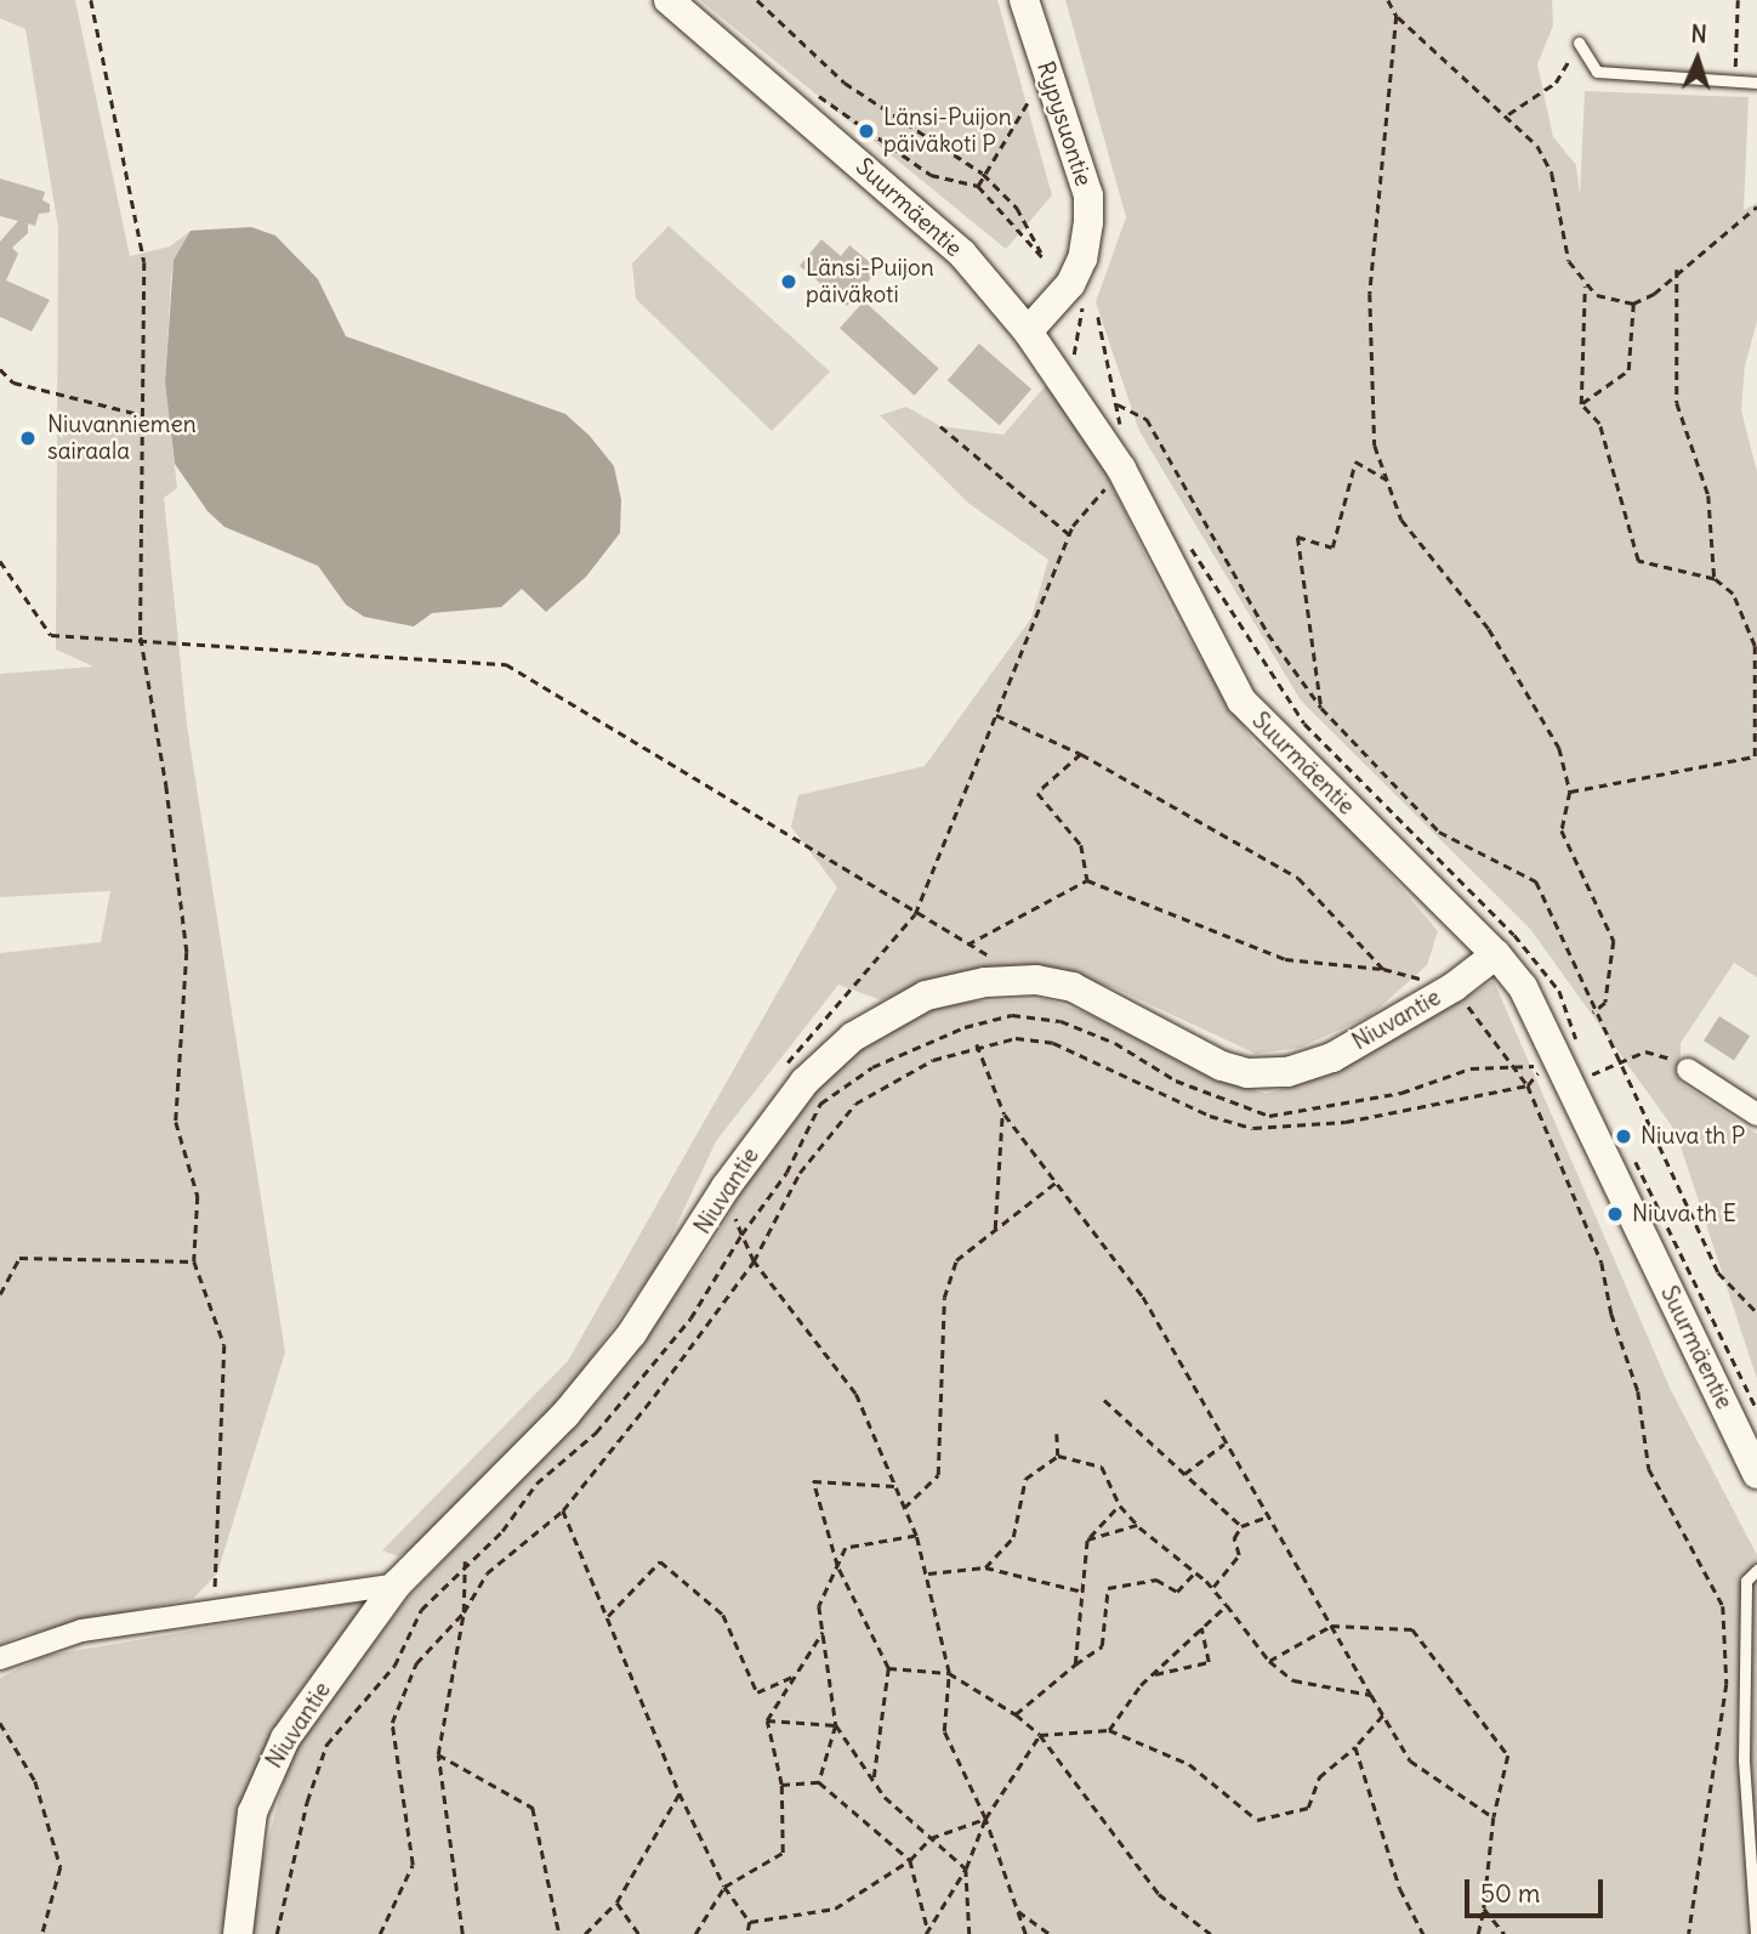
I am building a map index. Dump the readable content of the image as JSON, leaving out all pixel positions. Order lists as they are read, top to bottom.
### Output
{
  "streets": {
    "street": ["Rypysuontie", "Suurmäentie", "Niuvantie"]
  },
  "crossings": [
    ["Rypysuontie", "Suurmäentie"],
    ["Suurmäentie", "Niuvantie"]
  ],
  "places": [
    "Länsi-Puijon päiväkoti P",
    "Länsi-Puijon päiväkoti",
    "Niuvanniemen sairaala",
    "Niuva th P",
    "Niuva th E"
  ],
  "scale_bar": "50 m",
  "north": "top"
}
